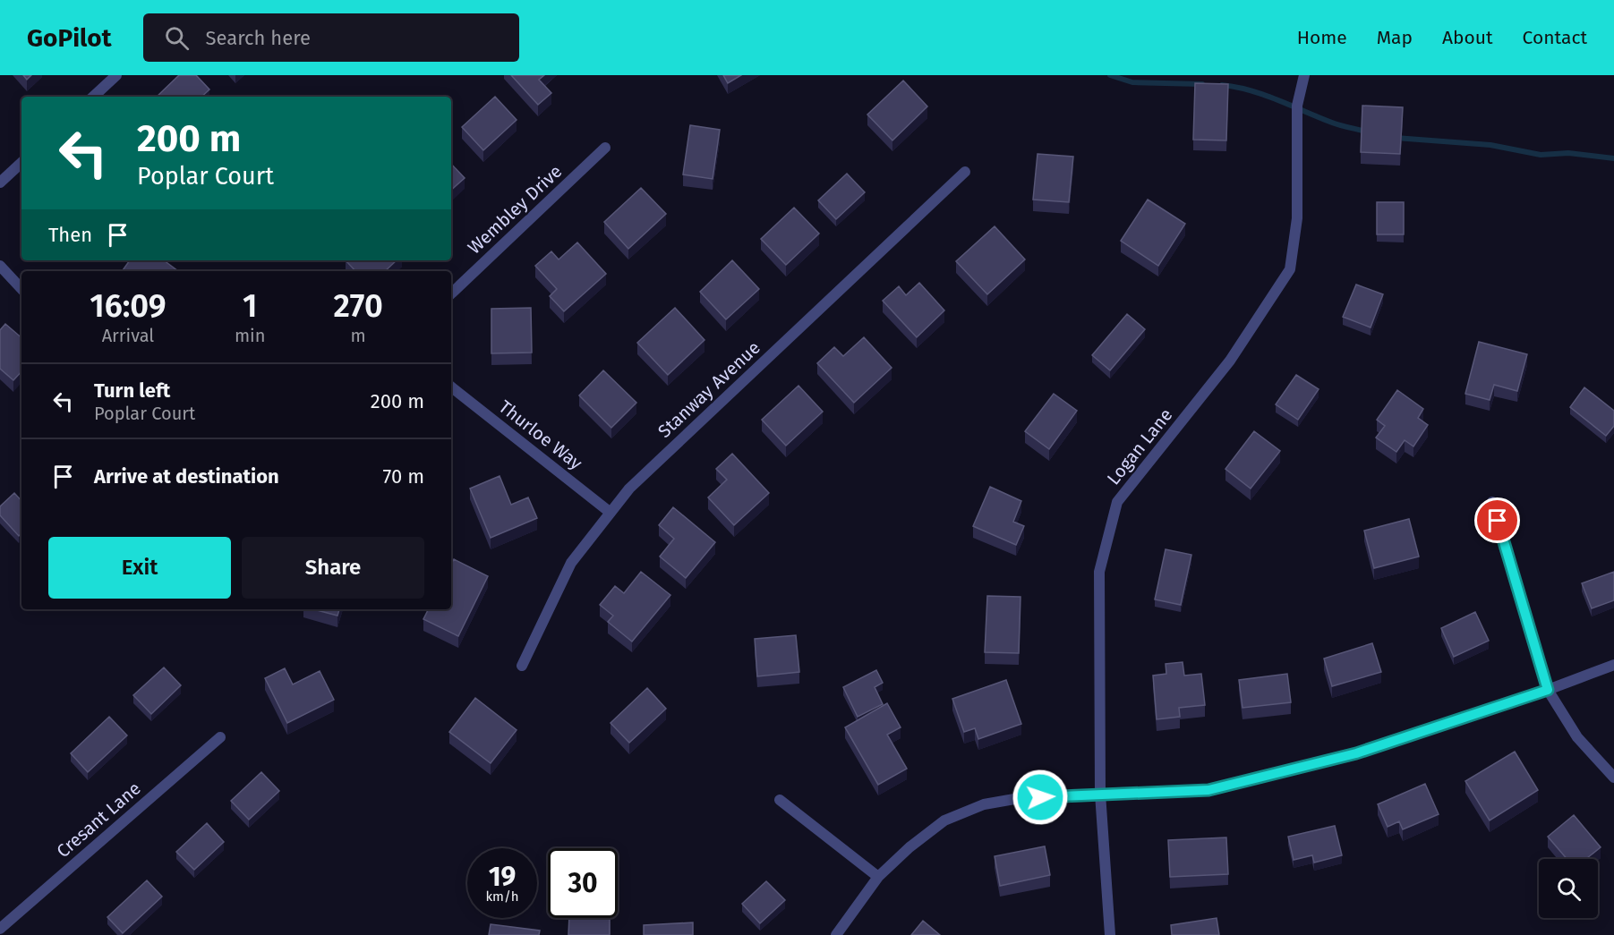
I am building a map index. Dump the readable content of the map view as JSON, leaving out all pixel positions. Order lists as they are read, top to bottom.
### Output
{
  "streets": {
    "street": [
      "Wembley Drive",
      "Stanway Avenue",
      "Thurloe Way",
      "Logan Lane",
      "Cresant Lane"
    ]
  },
  "crossings": [
    ["Stanway Avenue", "Thurloe Way"]
  ],
  "page": {
    "header": "GoPilot",
    "search": "Search here",
    "nav": [
      "Home",
      "Map",
      "About",
      "Contact"
    ],
    "turn": ["200 m", "Poplar Court"],
    "then": "Then",
    "eta": [
      "16:09",
      "Arrival",
      "1",
      "min",
      "270",
      "m"
    ],
    "list": [
      {
        "name": "Turn left",
        "note": "Poplar Court",
        "value": "200 m"
      },
      {
        "name": "Arrive at destination",
        "value": "70 m"
      }
    ],
    "buttons": ["Exit", "Share"],
    "speed": "19 km/h",
    "limit": "30"
  }
}
